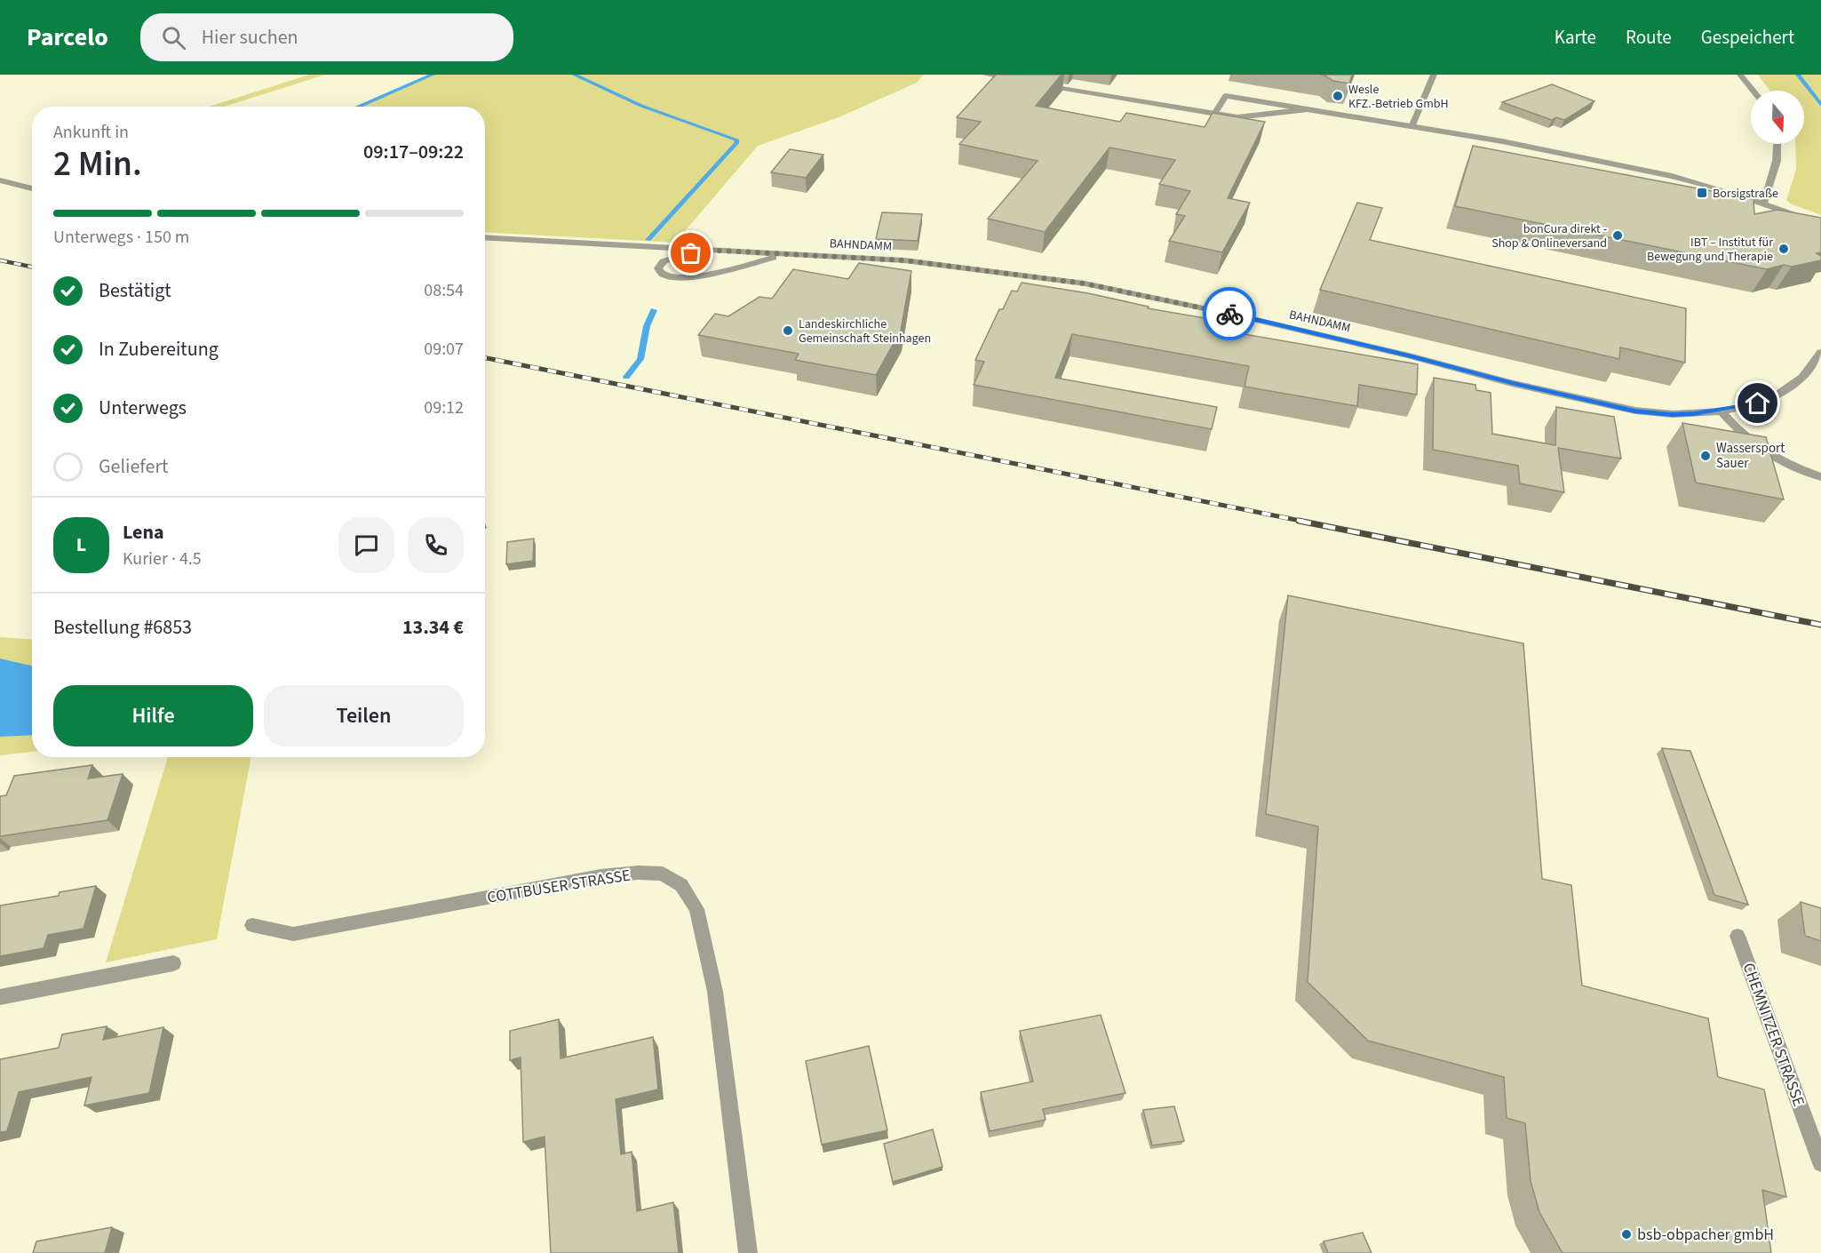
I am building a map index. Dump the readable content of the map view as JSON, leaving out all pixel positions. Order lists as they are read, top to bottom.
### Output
{
  "streets": {
    "street": ["BAHNDAMM", "COTTBUSER STRASSE", "CHEMNITZER STRASSE"]
  },
  "places": {
    "other": [
      "Wesle KFZ.-Betrieb GmbH",
      "bonCura direkt - Shop & Onlineversand",
      "IBT – Institut für Bewegung und Therapie",
      "Landeskirchliche Gemeinschaft Steinhagen",
      "Wassersport Sauer",
      "bsb-obpacher gmbH"
    ],
    "transit": ["Borsigstraße"]
  },
  "north": "bottom",
  "page": {
    "header": "Parcelo",
    "search": "Hier suchen",
    "nav": ["Karte", "Route", "Gespeichert"],
    "heading": ["2 Min.", "Ankunft in", "09:17–09:22"],
    "panel": [
      "Lena",
      "Kurier · 4.5",
      "Bestellung #6853",
      "13.34 €"
    ],
    "bar": "Unterwegs · 150 m",
    "list": [
      ["Bestätigt", "08:54"],
      ["In Zubereitung", "09:07"],
      ["Unterwegs", "09:12"],
      "Geliefert"
    ],
    "round": "L",
    "buttons": ["Hilfe", "Teilen"]
  }
}
